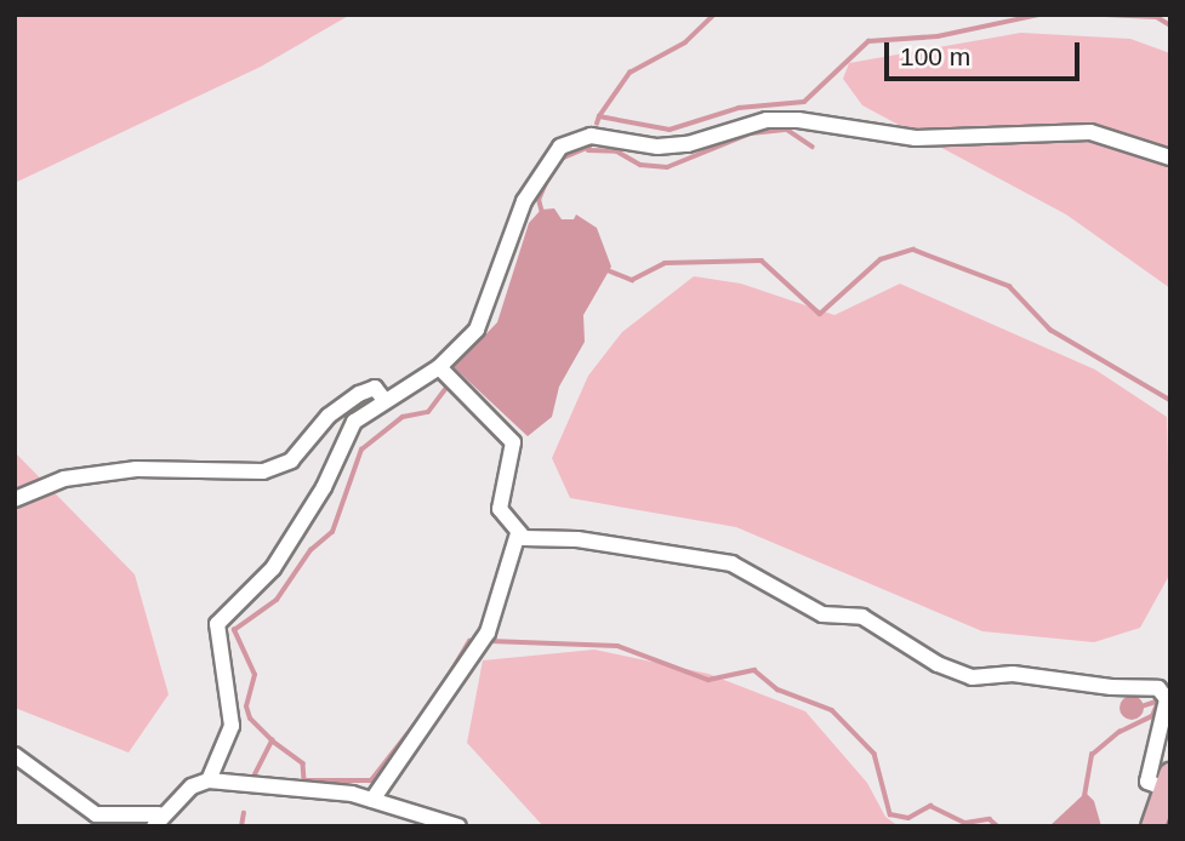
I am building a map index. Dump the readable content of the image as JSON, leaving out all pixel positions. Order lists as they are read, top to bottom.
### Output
{
  "scale_bar": "100 m"
}
